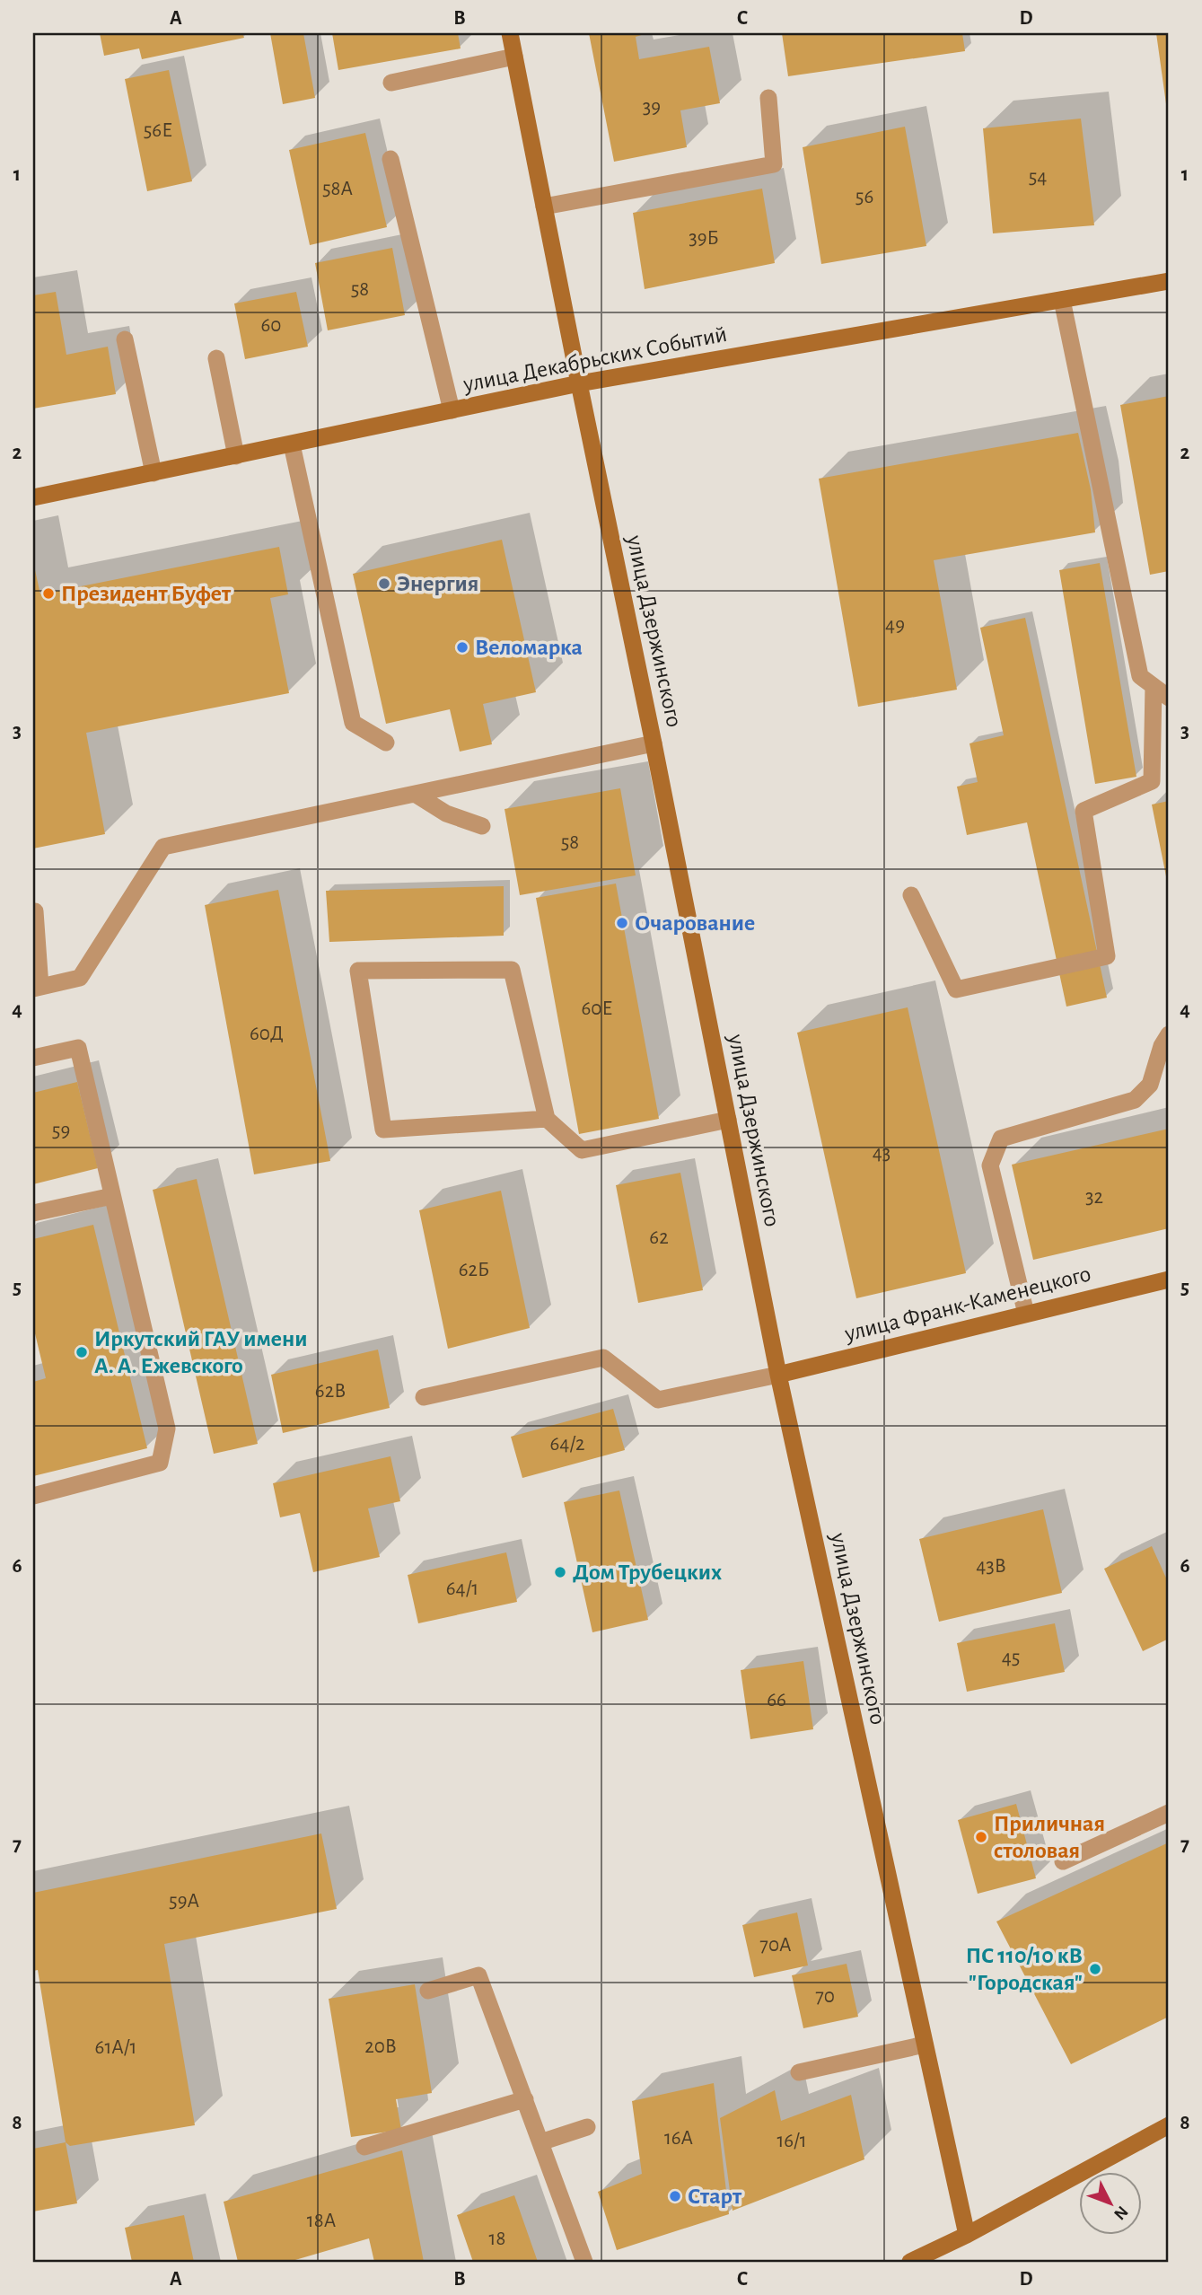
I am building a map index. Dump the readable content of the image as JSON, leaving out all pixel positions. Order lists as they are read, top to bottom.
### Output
{
  "streets": {
    "main road": ["улица Декабрьских Событий", "улица Дзержинского", "улица Франк-Каменецкого"]
  },
  "crossings": [
    ["улица Декабрьских Событий", "улица Дзержинского"],
    ["улица Дзержинского", "улица Франк-Каменецкого"]
  ],
  "places": [
    "Энергия",
    "Президент Буфет",
    "Веломарка",
    "Очарование",
    "Иркутский ГАУ имени А. А. Ежевского",
    "Дом Трубецких",
    "Приличная столовая",
    "ПС 110/10 кВ \"Городская\"",
    "Старт"
  ],
  "house_numbers": [
    "39",
    "56Е",
    "54",
    "58А",
    "56",
    "39Б",
    "58",
    "60",
    "49",
    "58",
    "60Е",
    "60Д",
    "59",
    "43",
    "32",
    "62",
    "62Б",
    "62В",
    "64/2",
    "43В",
    "64/1",
    "45",
    "66",
    "59А",
    "70А",
    "70",
    "20В",
    "61А/1",
    "16А",
    "16/1",
    "18А",
    "18"
  ],
  "north": "bottom right",
  "grid": {
    "columns": [
      "A",
      "B",
      "C",
      "D"
    ],
    "rows": [
      "1",
      "2",
      "3",
      "4",
      "5",
      "6",
      "7",
      "8"
    ]
  }
}
